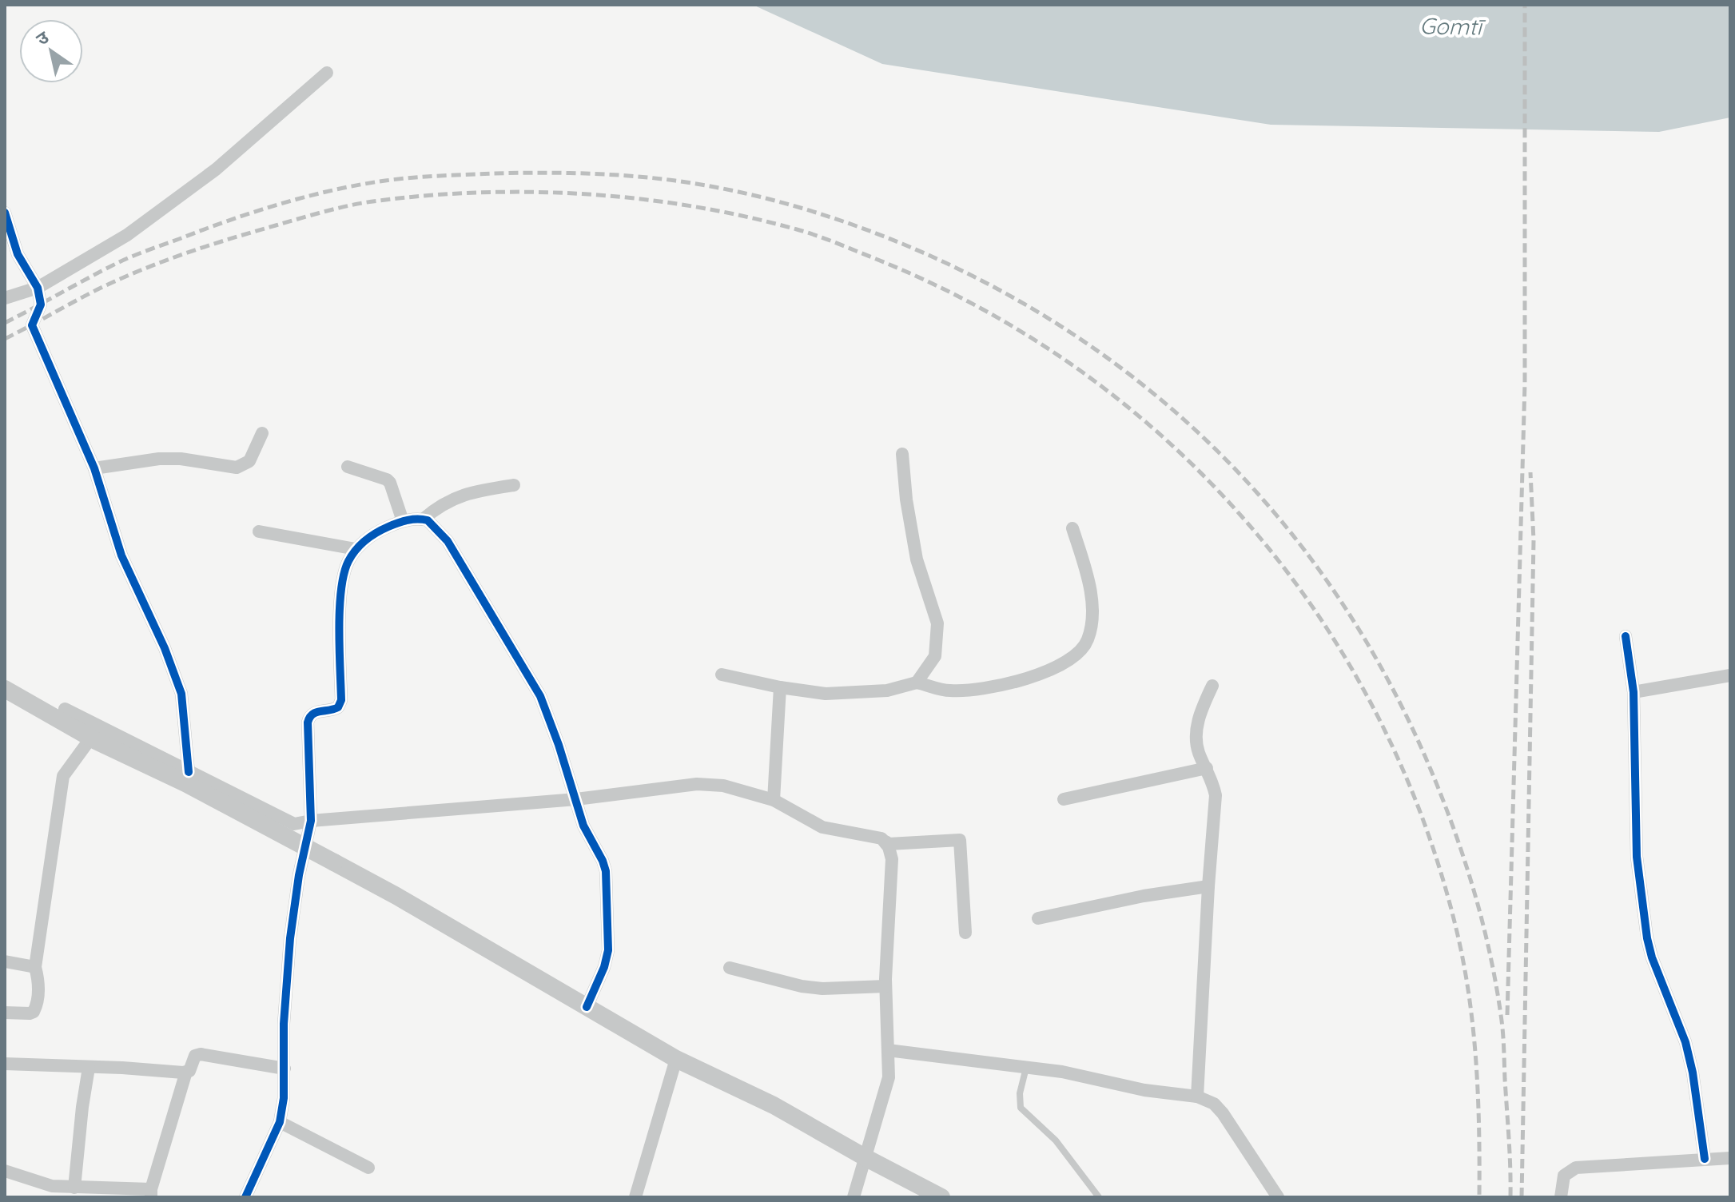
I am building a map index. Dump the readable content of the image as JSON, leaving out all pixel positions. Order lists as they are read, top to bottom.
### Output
{
  "water": ["Gomtī"],
  "north": "top left"
}
